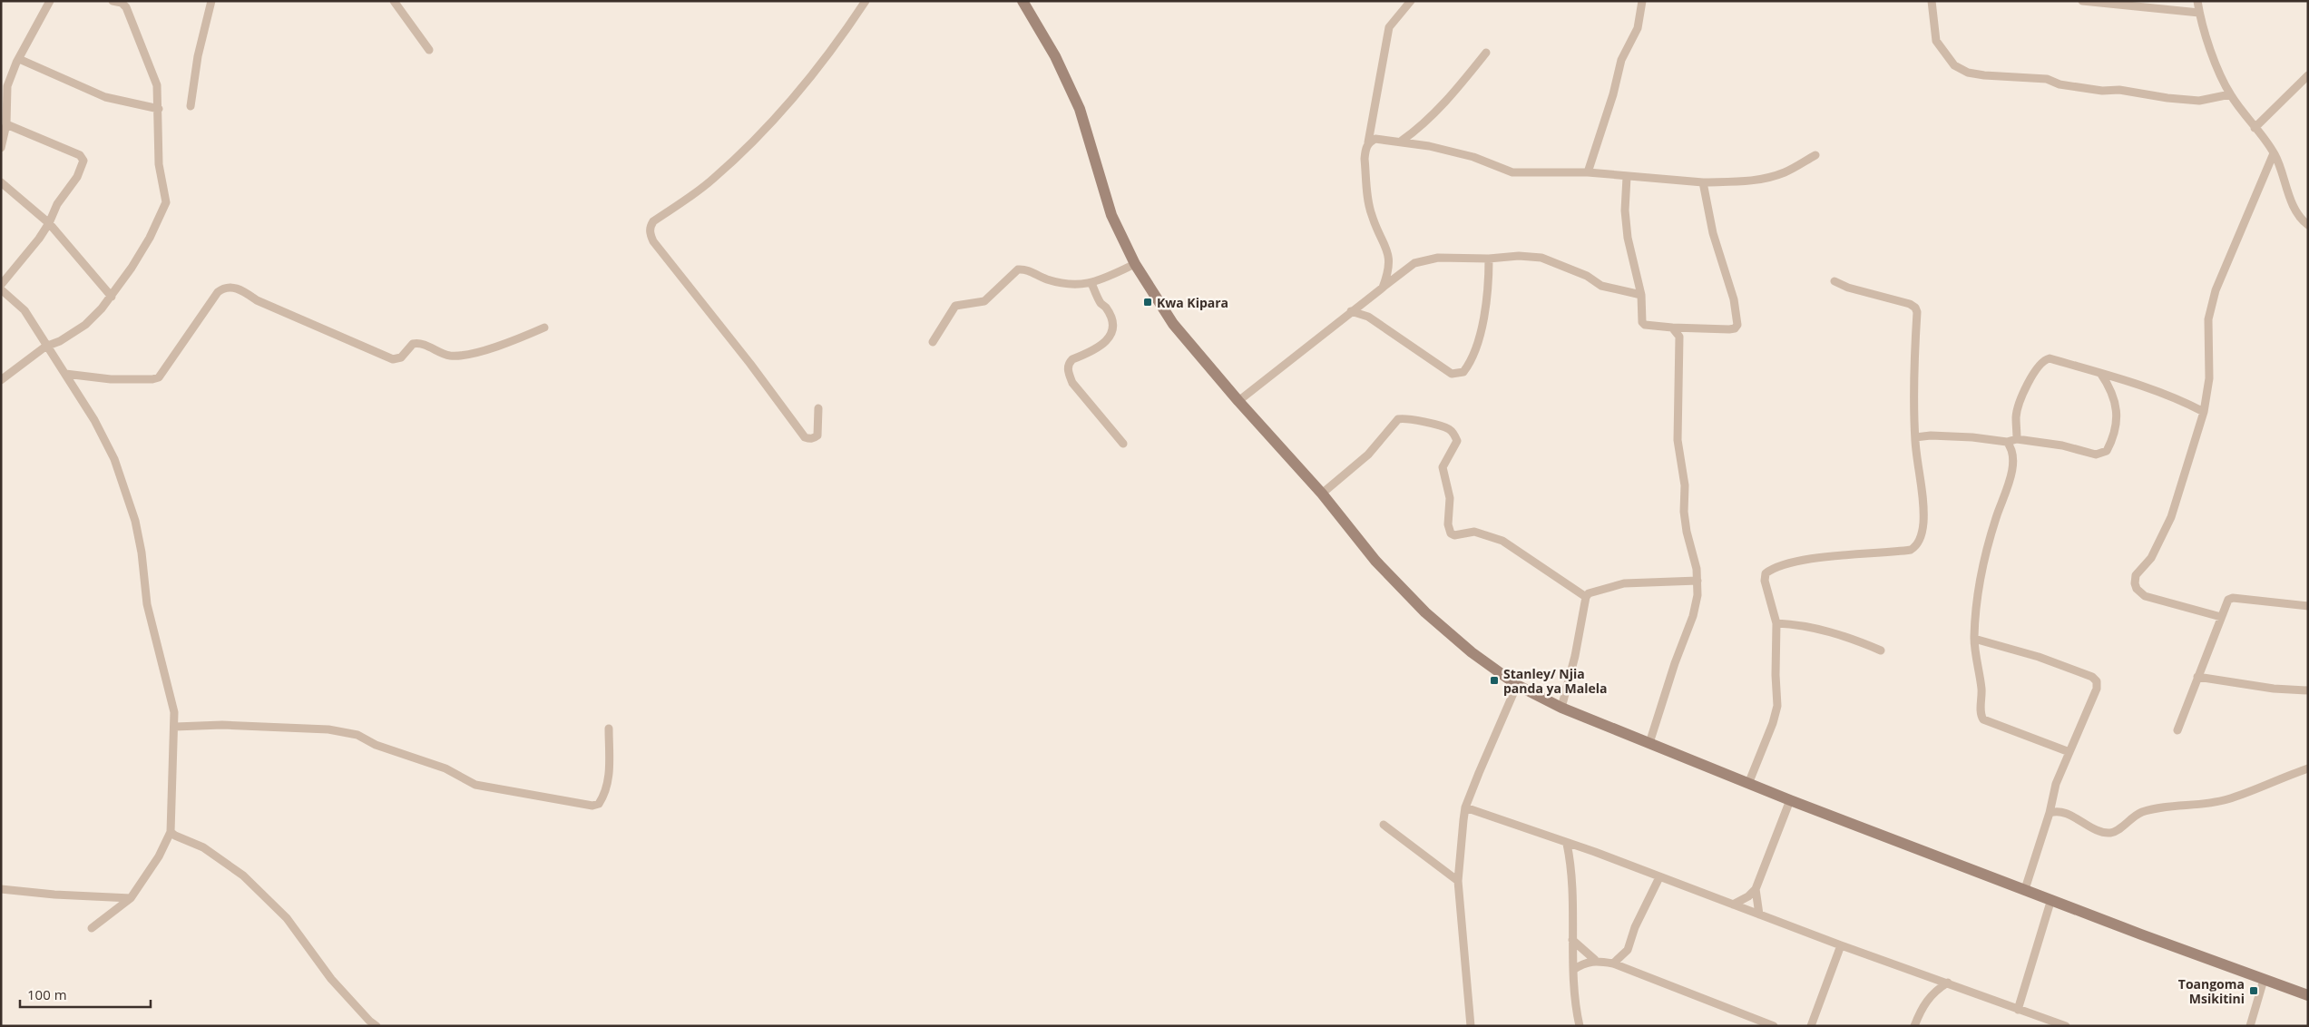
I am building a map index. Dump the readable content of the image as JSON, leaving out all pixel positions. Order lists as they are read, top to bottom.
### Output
{
  "places": {
    "transit": ["Kwa Kipara", "Stanley/ Njia panda ya Malela", "Toangoma Msikitini"]
  },
  "scale_bar": "100 m"
}
